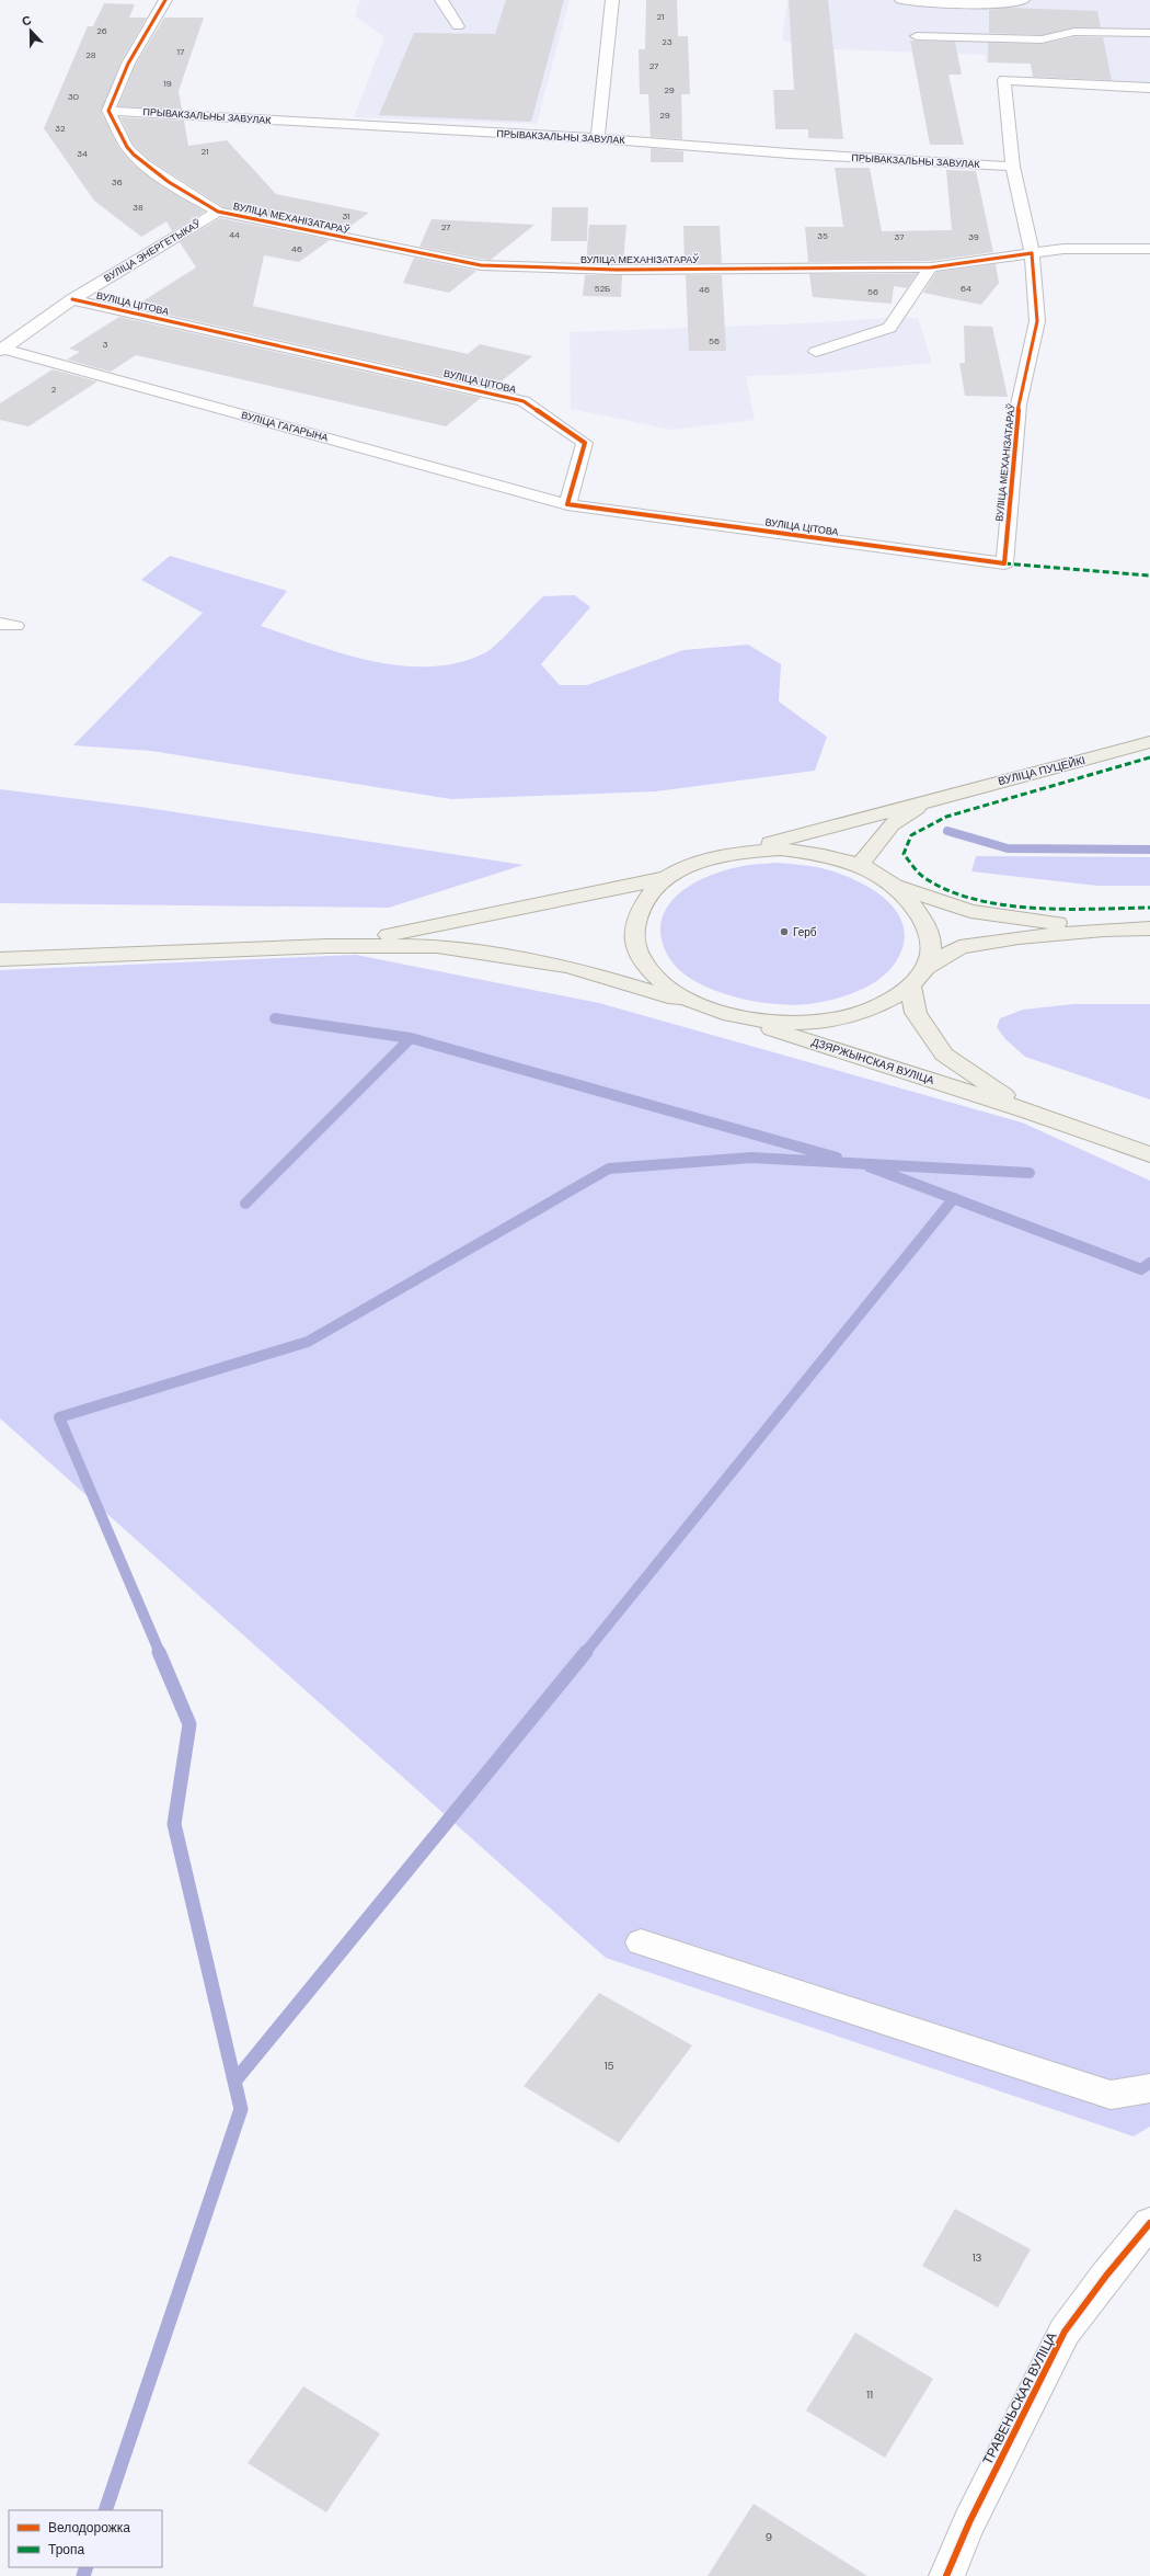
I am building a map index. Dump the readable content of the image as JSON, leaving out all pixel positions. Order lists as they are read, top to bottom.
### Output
{
  "streets": {
    "main road": ["ВУЛІЦА ПУЦЕЙКІ", "ДЗЯРЖЫНСКАЯ ВУЛІЦА"],
    "street": [
      "ПРЫВАКЗАЛЬНЫ ЗАВУЛАК",
      "ВУЛІЦА МЕХАНІЗАТАРАЎ",
      "ВУЛІЦА ЭНЕРГЕТЫКАЎ",
      "ВУЛІЦА ЦІТОВА",
      "ВУЛІЦА ГАГАРЫНА",
      "ТРАВЕНЬСКАЯ ВУЛІЦА"
    ]
  },
  "crossings": [
    ["ПРЫВАКЗАЛЬНЫ ЗАВУЛАК", "ВУЛІЦА МЕХАНІЗАТАРАЎ"],
    ["ВУЛІЦА МЕХАНІЗАТАРАЎ", "ВУЛІЦА ЭНЕРГЕТЫКАЎ"],
    ["ВУЛІЦА МЕХАНІЗАТАРАЎ", "ВУЛІЦА ЦІТОВА"],
    ["ВУЛІЦА ЭНЕРГЕТЫКАЎ", "ВУЛІЦА ЦІТОВА"],
    ["ВУЛІЦА ЭНЕРГЕТЫКАЎ", "ВУЛІЦА ГАГАРЫНА"],
    ["ВУЛІЦА ЦІТОВА", "ВУЛІЦА ГАГАРЫНА"]
  ],
  "places": ["Герб"],
  "house_numbers": [
    "21",
    "26",
    "23",
    "17",
    "28",
    "27",
    "19",
    "29",
    "30",
    "29",
    "32",
    "21",
    "34",
    "36",
    "38",
    "31",
    "27",
    "44",
    "35",
    "37",
    "39",
    "46",
    "52Б",
    "64",
    "46",
    "56",
    "56",
    "3",
    "2",
    "15",
    "13",
    "11",
    "9"
  ],
  "legend": ["Велодорожка", "Тропа"],
  "north": "top"
}
